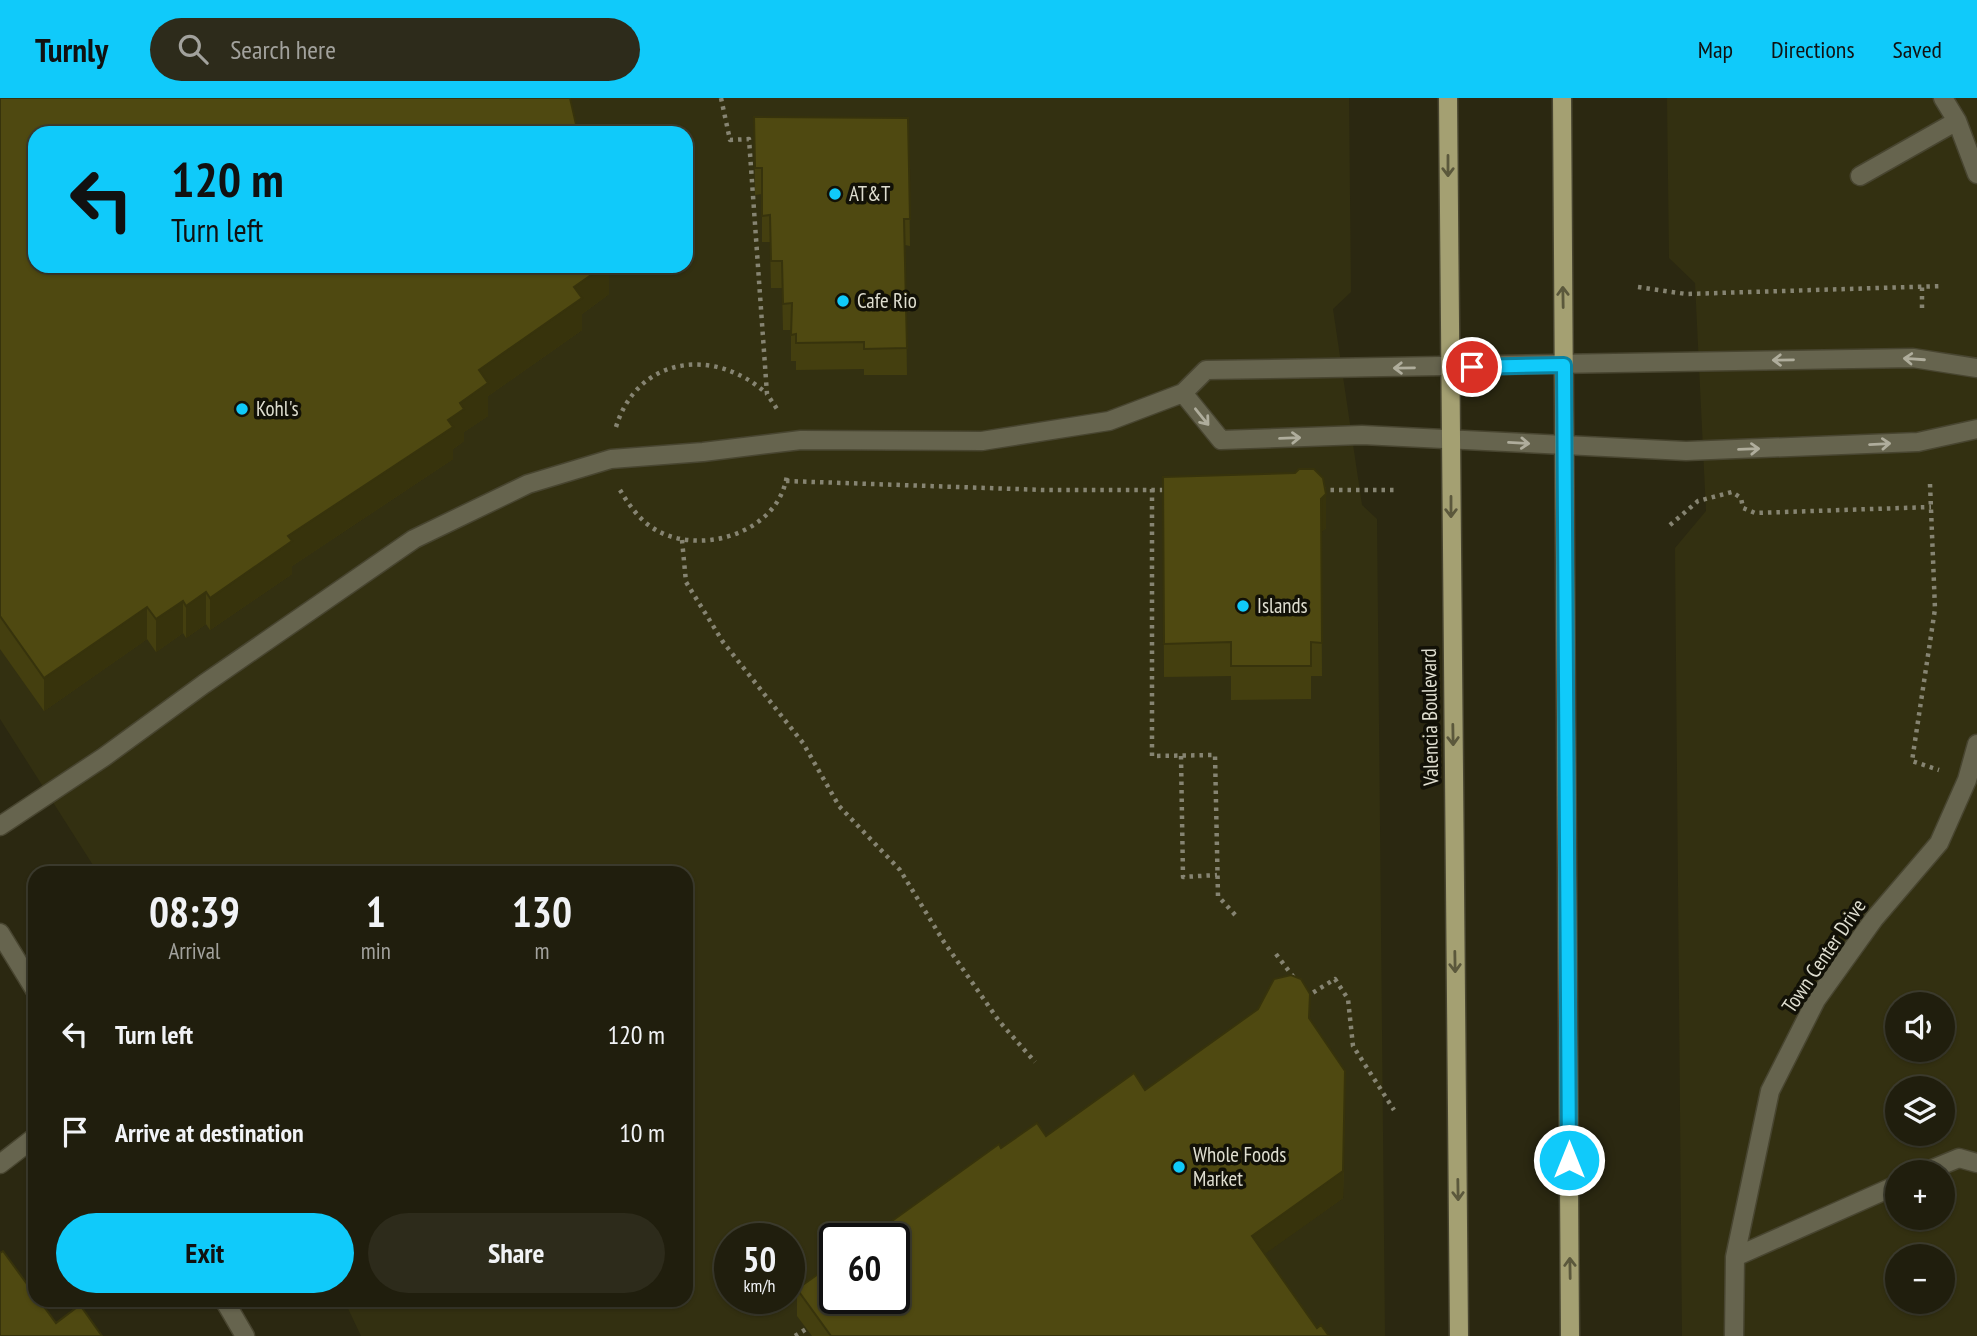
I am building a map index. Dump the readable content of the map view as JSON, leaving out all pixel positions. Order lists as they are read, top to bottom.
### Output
{
  "streets": {
    "main road": ["Valencia Boulevard"],
    "street": ["Town Center Drive"]
  },
  "places": [
    "AT&T",
    "Cafe Rio",
    "Kohl's",
    "Islands",
    "Whole Foods Market"
  ],
  "page": {
    "header": "Turnly",
    "search": "Search here",
    "nav": ["Map", "Directions", "Saved"],
    "turn": ["120 m", "Turn left"],
    "eta": [
      "08:39",
      "Arrival",
      "1",
      "min",
      "130",
      "m"
    ],
    "list": [
      {
        "name": "Turn left",
        "value": "120 m"
      },
      {
        "name": "Arrive at destination",
        "value": "10 m"
      }
    ],
    "map_buttons": ["+", "−"],
    "buttons": ["Exit", "Share"],
    "speed": "50 km/h",
    "limit": "60"
  }
}
